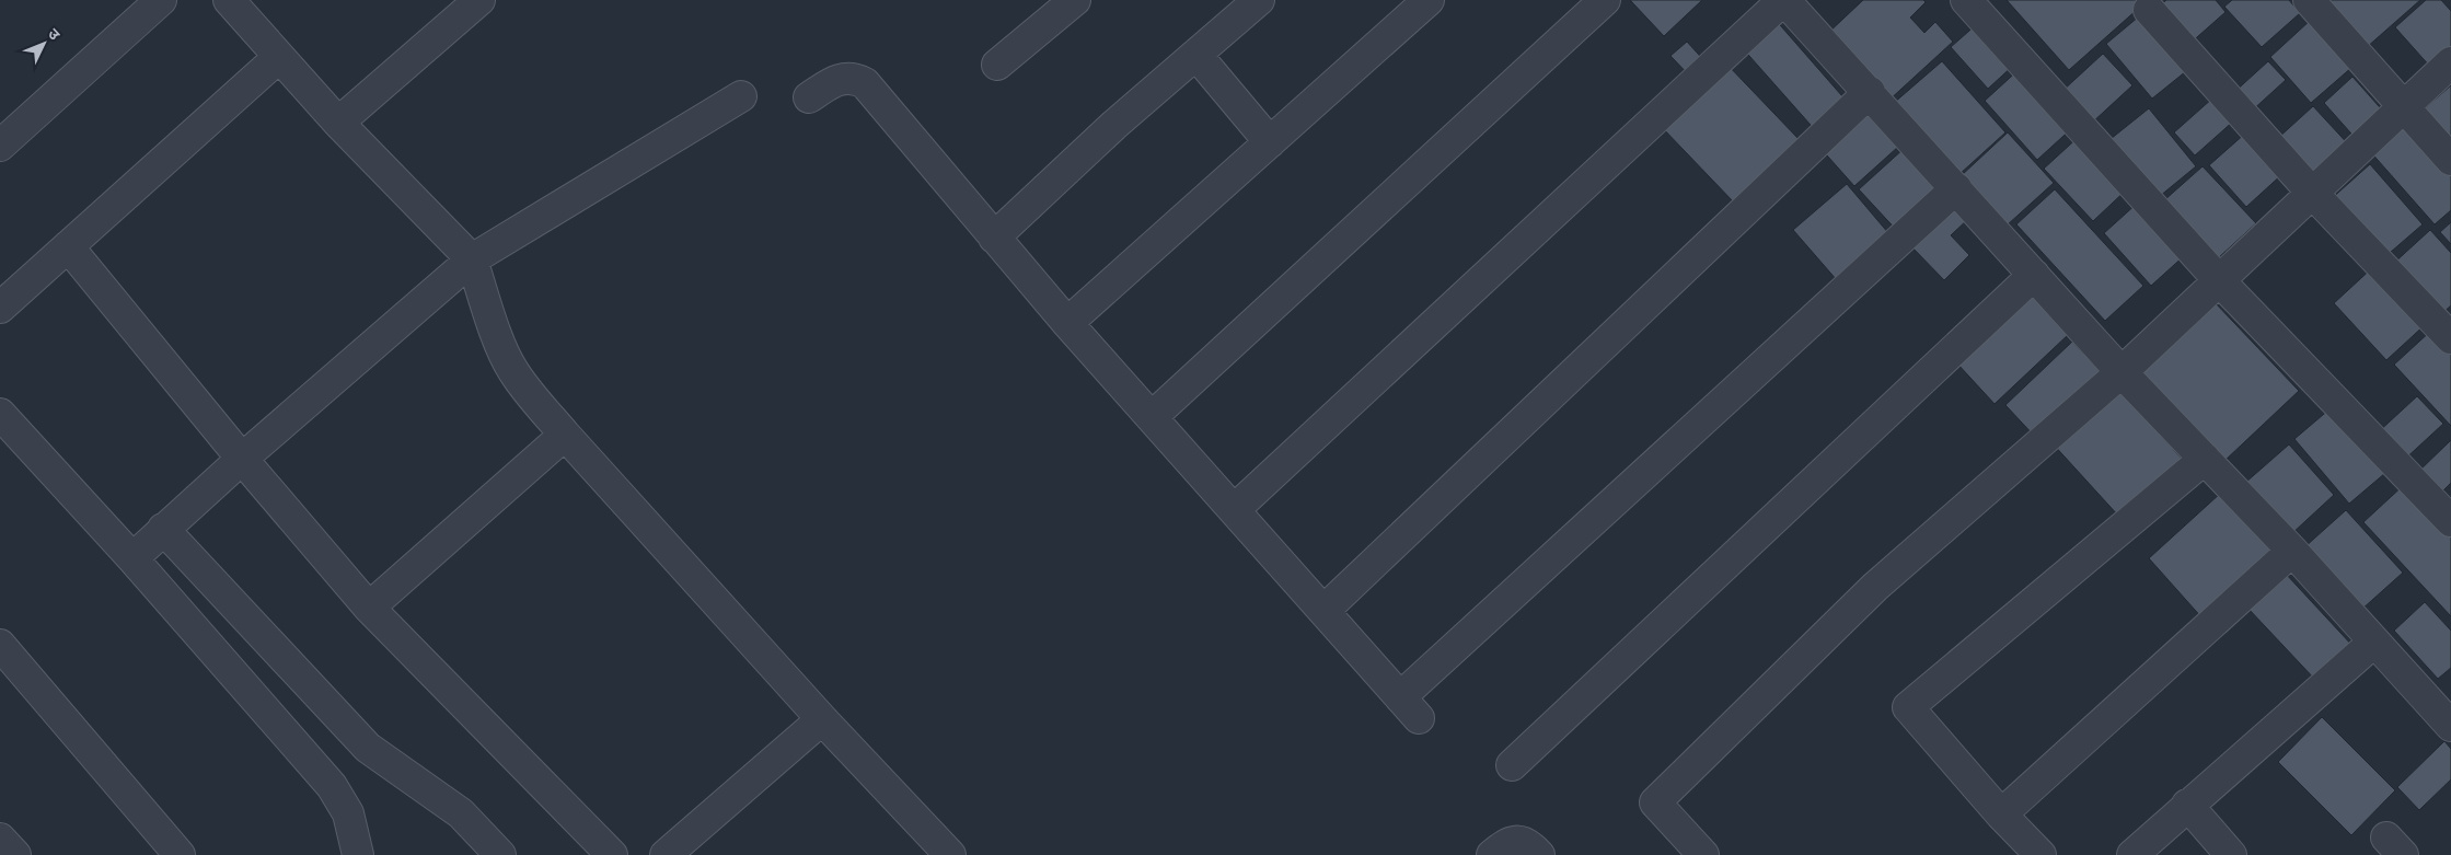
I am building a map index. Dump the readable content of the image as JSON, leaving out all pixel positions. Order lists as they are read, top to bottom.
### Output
{
  "north": "top right"
}
